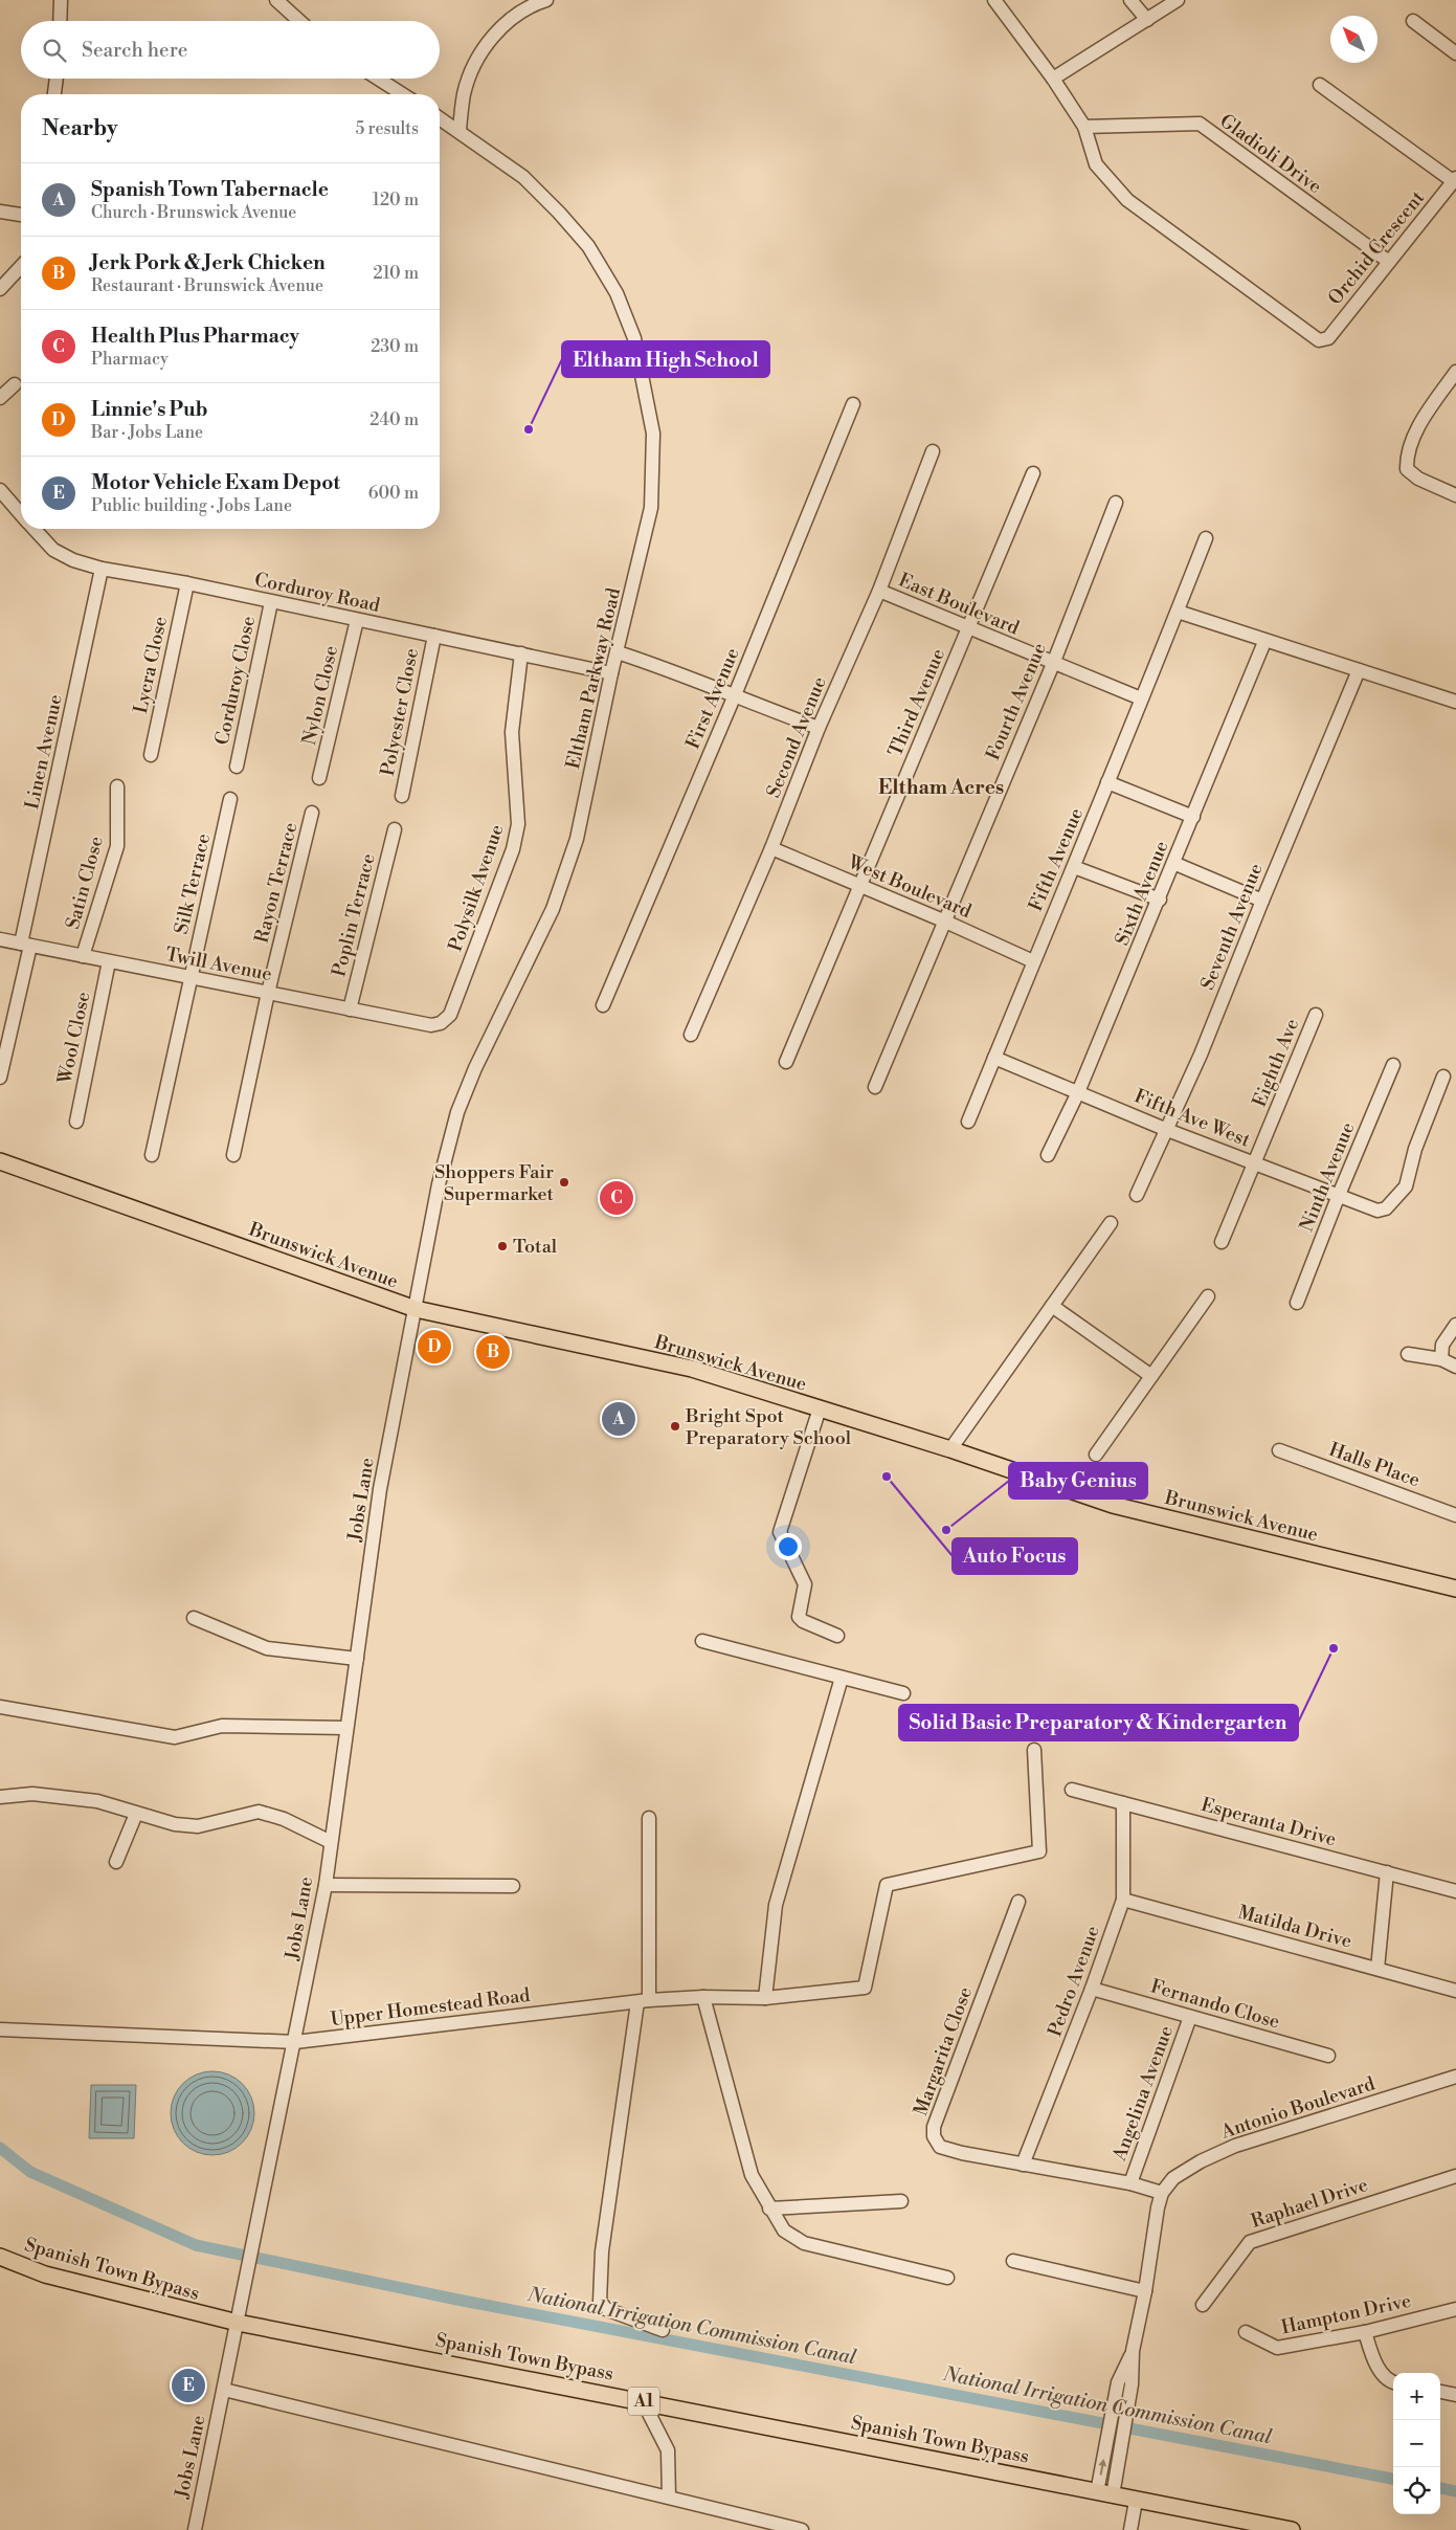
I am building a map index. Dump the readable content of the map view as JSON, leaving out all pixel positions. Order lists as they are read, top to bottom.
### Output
{
  "streets": {
    "main road": ["Brunswick Avenue", "Spanish Town Bypass", "A1"],
    "street": [
      "Gladioli Drive",
      "Orchid Crescent",
      "Corduroy Road",
      "East Boulevard",
      "Lycra Close",
      "Eltham Parkway Road",
      "Corduroy Close",
      "Nylon Close",
      "First Avenue",
      "Fourth Avenue",
      "Third Avenue",
      "Polyester Close",
      "Second Avenue",
      "Linen Avenue",
      "Fifth Avenue",
      "Satin Close",
      "Rayon Terrace",
      "Silk Terrace",
      "West Boulevard",
      "Polysilk Avenue",
      "Sixth Avenue",
      "Poplin Terrace",
      "Seventh Avenue",
      "Twill Avenue",
      "Wool Close",
      "Eighth Ave",
      "Fifth Ave West",
      "Ninth Avenue",
      "Halls Place",
      "Jobs Lane",
      "Esperanta Drive",
      "Matilda Drive",
      "Pedro Avenue",
      "Fernando Close",
      "Upper Homestead Road",
      "Margarita Close",
      "Angelina Avenue",
      "Antonio Boulevard",
      "Raphael Drive",
      "Hampton Drive"
    ]
  },
  "crossings": [
    ["Gladioli Drive", "Orchid Crescent"],
    ["Corduroy Road", "Lycra Close"],
    ["Corduroy Road", "Eltham Parkway Road"],
    ["Corduroy Road", "Corduroy Close"],
    ["Corduroy Road", "Nylon Close"],
    ["Corduroy Road", "Polyester Close"],
    ["Corduroy Road", "Linen Avenue"],
    ["Corduroy Road", "Polysilk Avenue"],
    ["East Boulevard", "Fourth Avenue"],
    ["East Boulevard", "Third Avenue"],
    ["East Boulevard", "Second Avenue"],
    ["East Boulevard", "Fifth Avenue"],
    ["Eltham Parkway Road", "Brunswick Avenue"],
    ["Eltham Parkway Road", "Jobs Lane"],
    ["Fourth Avenue", "West Boulevard"],
    ["Third Avenue", "West Boulevard"],
    ["Second Avenue", "West Boulevard"],
    ["Linen Avenue", "Twill Avenue"],
    ["Fifth Avenue", "West Boulevard"],
    ["Fifth Avenue", "Fifth Ave West"],
    ["Satin Close", "Twill Avenue"],
    ["Rayon Terrace", "Twill Avenue"],
    ["Silk Terrace", "Twill Avenue"],
    ["Polysilk Avenue", "Twill Avenue"],
    ["Sixth Avenue", "Fifth Ave West"],
    ["Poplin Terrace", "Twill Avenue"],
    ["Seventh Avenue", "Fifth Ave West"],
    ["Twill Avenue", "Wool Close"],
    ["Eighth Ave", "Fifth Ave West"],
    ["Fifth Ave West", "Ninth Avenue"],
    ["Brunswick Avenue", "Jobs Lane"],
    ["Jobs Lane", "Upper Homestead Road"],
    ["Jobs Lane", "Spanish Town Bypass"],
    ["Esperanta Drive", "Pedro Avenue"],
    ["Matilda Drive", "Pedro Avenue"],
    ["Pedro Avenue", "Fernando Close"],
    ["Pedro Avenue", "Margarita Close"],
    ["Fernando Close", "Angelina Avenue"],
    ["Margarita Close", "Angelina Avenue"],
    ["Margarita Close", "Antonio Boulevard"]
  ],
  "districts": ["Eltham Acres"],
  "water": ["National Irrigation Commission Canal"],
  "places": [
    "Eltham High School",
    "Shoppers Fair Supermarket",
    "Total",
    "Bright Spot Preparatory School",
    "Auto Focus",
    "Baby Genius",
    "Solid Basic Preparatory & Kindergarten"
  ],
  "north": "top left",
  "page": {
    "search": "Search here",
    "heading": ["Nearby", "5 results"],
    "list": [
      {
        "mark": "A",
        "name": "Spanish Town Tabernacle",
        "note": "Church · Brunswick Avenue",
        "value": "120 m"
      },
      {
        "mark": "B",
        "name": "Jerk Pork & Jerk Chicken",
        "note": "Restaurant · Brunswick Avenue",
        "value": "210 m"
      },
      {
        "mark": "C",
        "name": "Health Plus Pharmacy",
        "note": "Pharmacy",
        "value": "230 m"
      },
      {
        "mark": "D",
        "name": "Linnie's Pub",
        "note": "Bar · Jobs Lane",
        "value": "240 m"
      },
      {
        "mark": "E",
        "name": "Motor Vehicle Exam Depot",
        "note": "Public building · Jobs Lane",
        "value": "600 m"
      }
    ],
    "pins": [
      "C",
      "D",
      "B",
      "A",
      "E"
    ],
    "map_buttons": ["+", "−"]
  }
}
